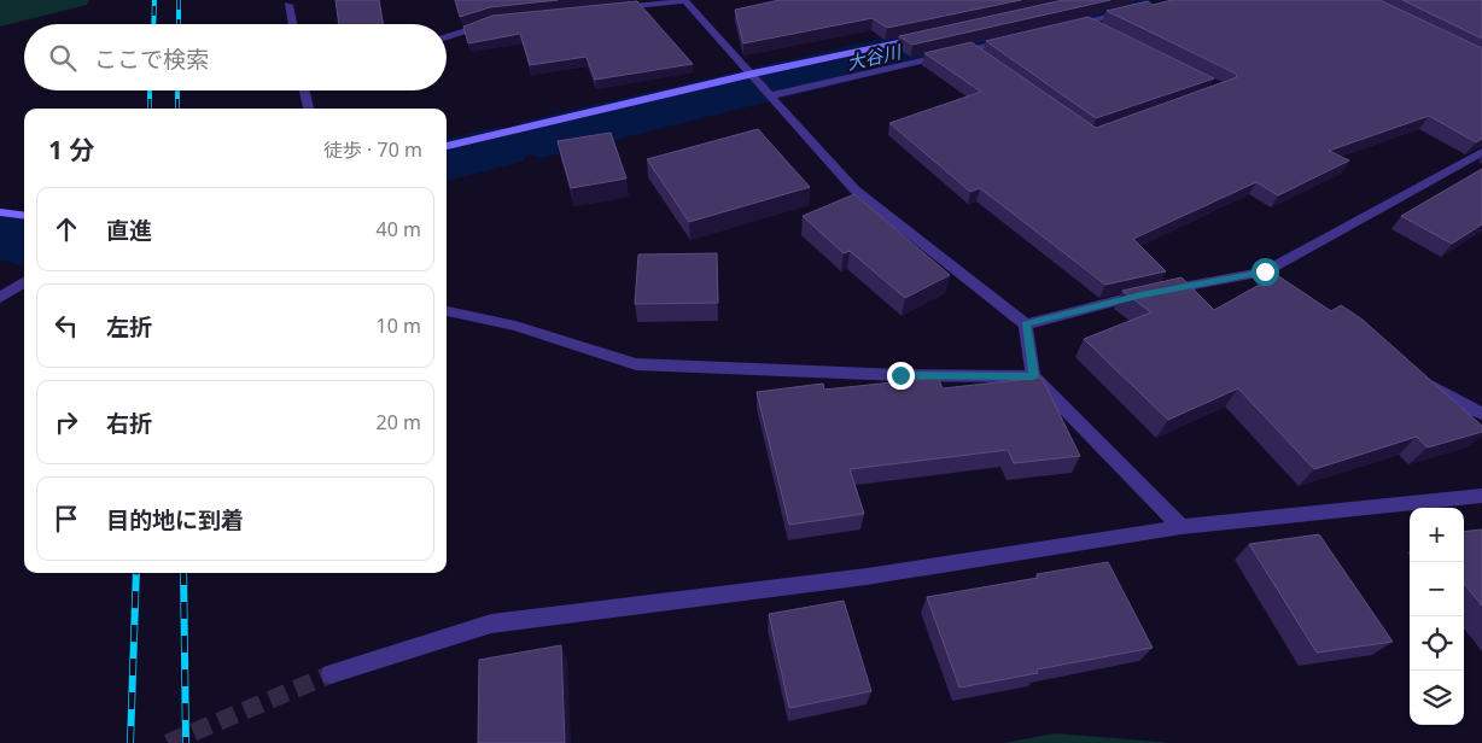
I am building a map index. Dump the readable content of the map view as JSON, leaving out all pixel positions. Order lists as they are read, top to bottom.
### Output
{
  "water": ["大谷川"],
  "page": {
    "search": "ここで検索",
    "heading": ["1 分", "徒歩 · 70 m"],
    "list": [
      ["直進", "40 m"],
      ["左折", "10 m"],
      ["右折", "20 m"],
      "目的地に到着"
    ],
    "map_buttons": ["+", "−"]
  }
}
